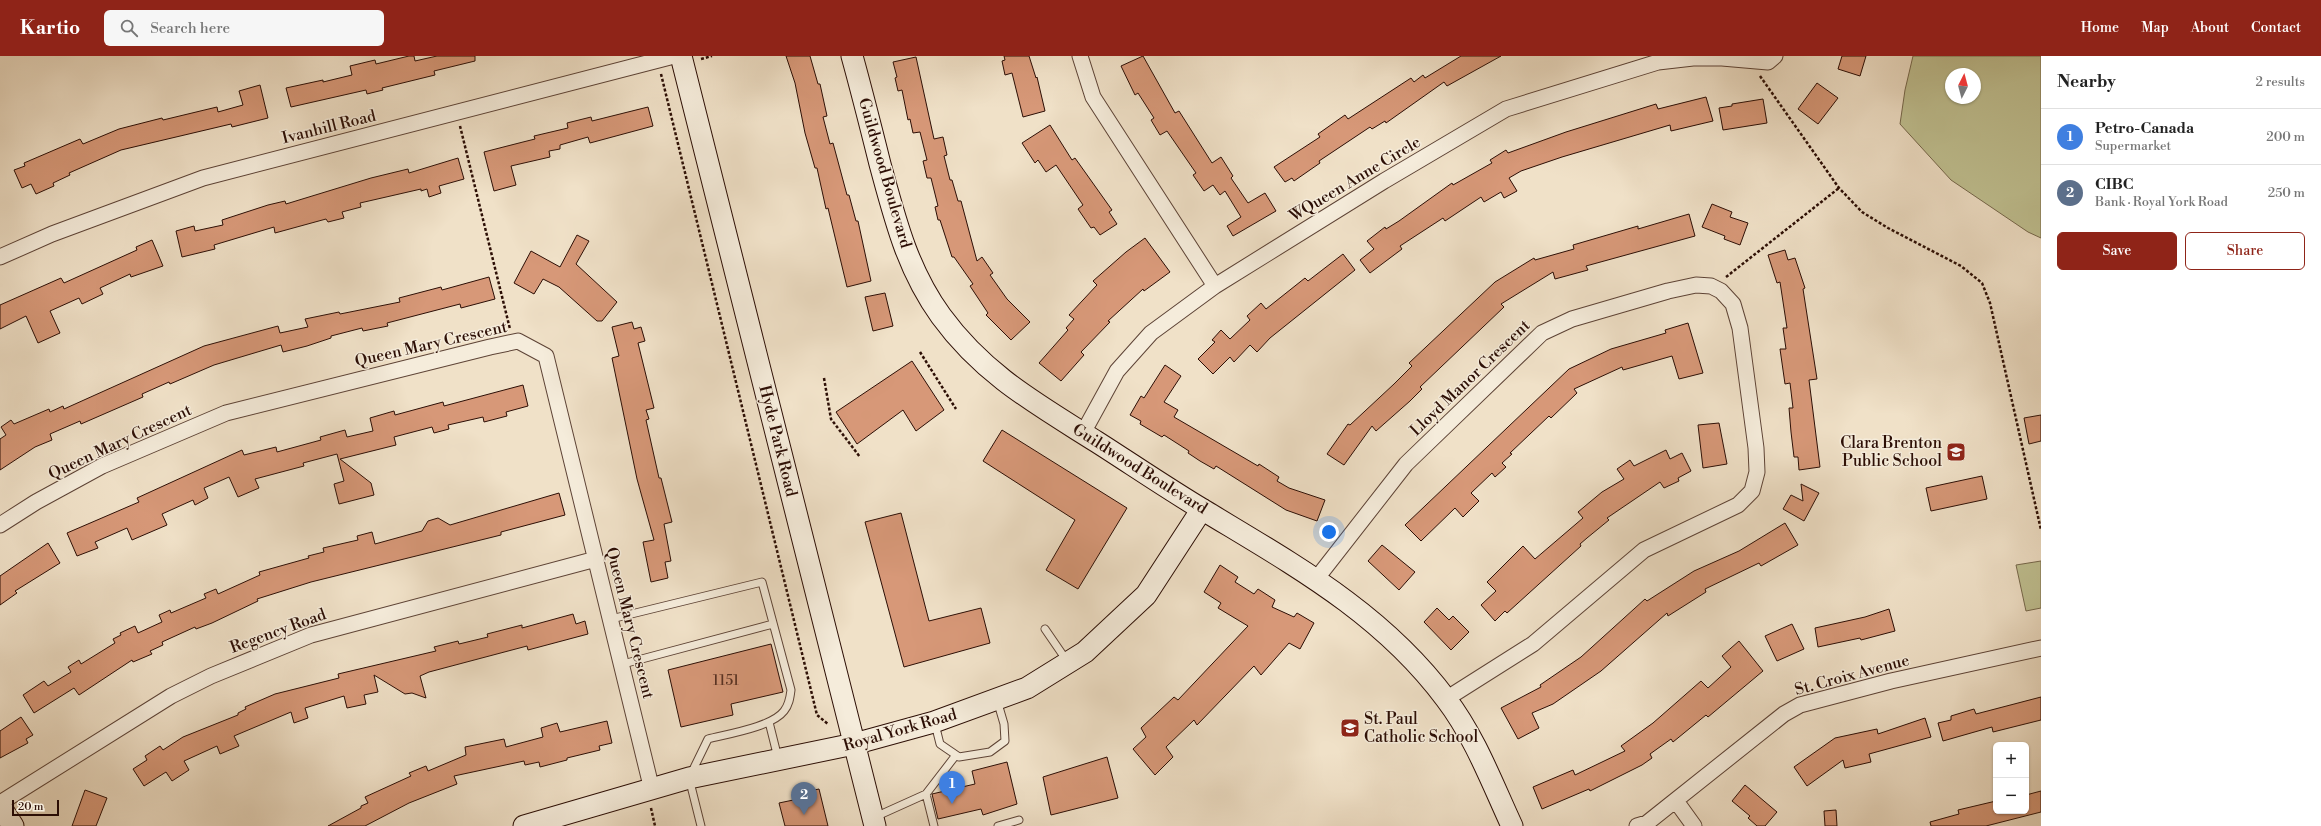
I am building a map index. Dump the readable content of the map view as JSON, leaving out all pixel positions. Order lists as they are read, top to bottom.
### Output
{
  "streets": {
    "street": [
      "Ivanhill Road",
      "Guildwood Boulevard",
      "WQueen Anne Circle",
      "Queen Mary Crescent",
      "Lloyd Manor Crescent",
      "Hyde Park Road",
      "Regency Road",
      "St. Croix Avenue",
      "Royal York Road"
    ]
  },
  "crossings": [
    ["Guildwood Boulevard", "WQueen Anne Circle"],
    ["Guildwood Boulevard", "Lloyd Manor Crescent"],
    ["Guildwood Boulevard", "Royal York Road"],
    ["Queen Mary Crescent", "Regency Road"],
    ["Queen Mary Crescent", "Royal York Road"],
    ["Hyde Park Road", "Royal York Road"]
  ],
  "places": {
    "school or university": ["Clara Brenton Public School", "St. Paul Catholic School"]
  },
  "house_numbers": ["1151"],
  "scale_bar": "20 m",
  "north": "top",
  "page": {
    "header": "Kartio",
    "search": "Search here",
    "nav": [
      "Home",
      "Map",
      "About",
      "Contact"
    ],
    "heading": ["Nearby", "2 results"],
    "list": [
      {
        "mark": "1",
        "name": "Petro-Canada",
        "note": "Supermarket",
        "value": "200 m"
      },
      {
        "mark": "2",
        "name": "CIBC",
        "note": "Bank · Royal York Road",
        "value": "250 m"
      }
    ],
    "buttons": ["Save", "Share"],
    "map_buttons": ["+", "−"],
    "pins": ["1", "2"],
    "scale": "20 m"
  }
}
